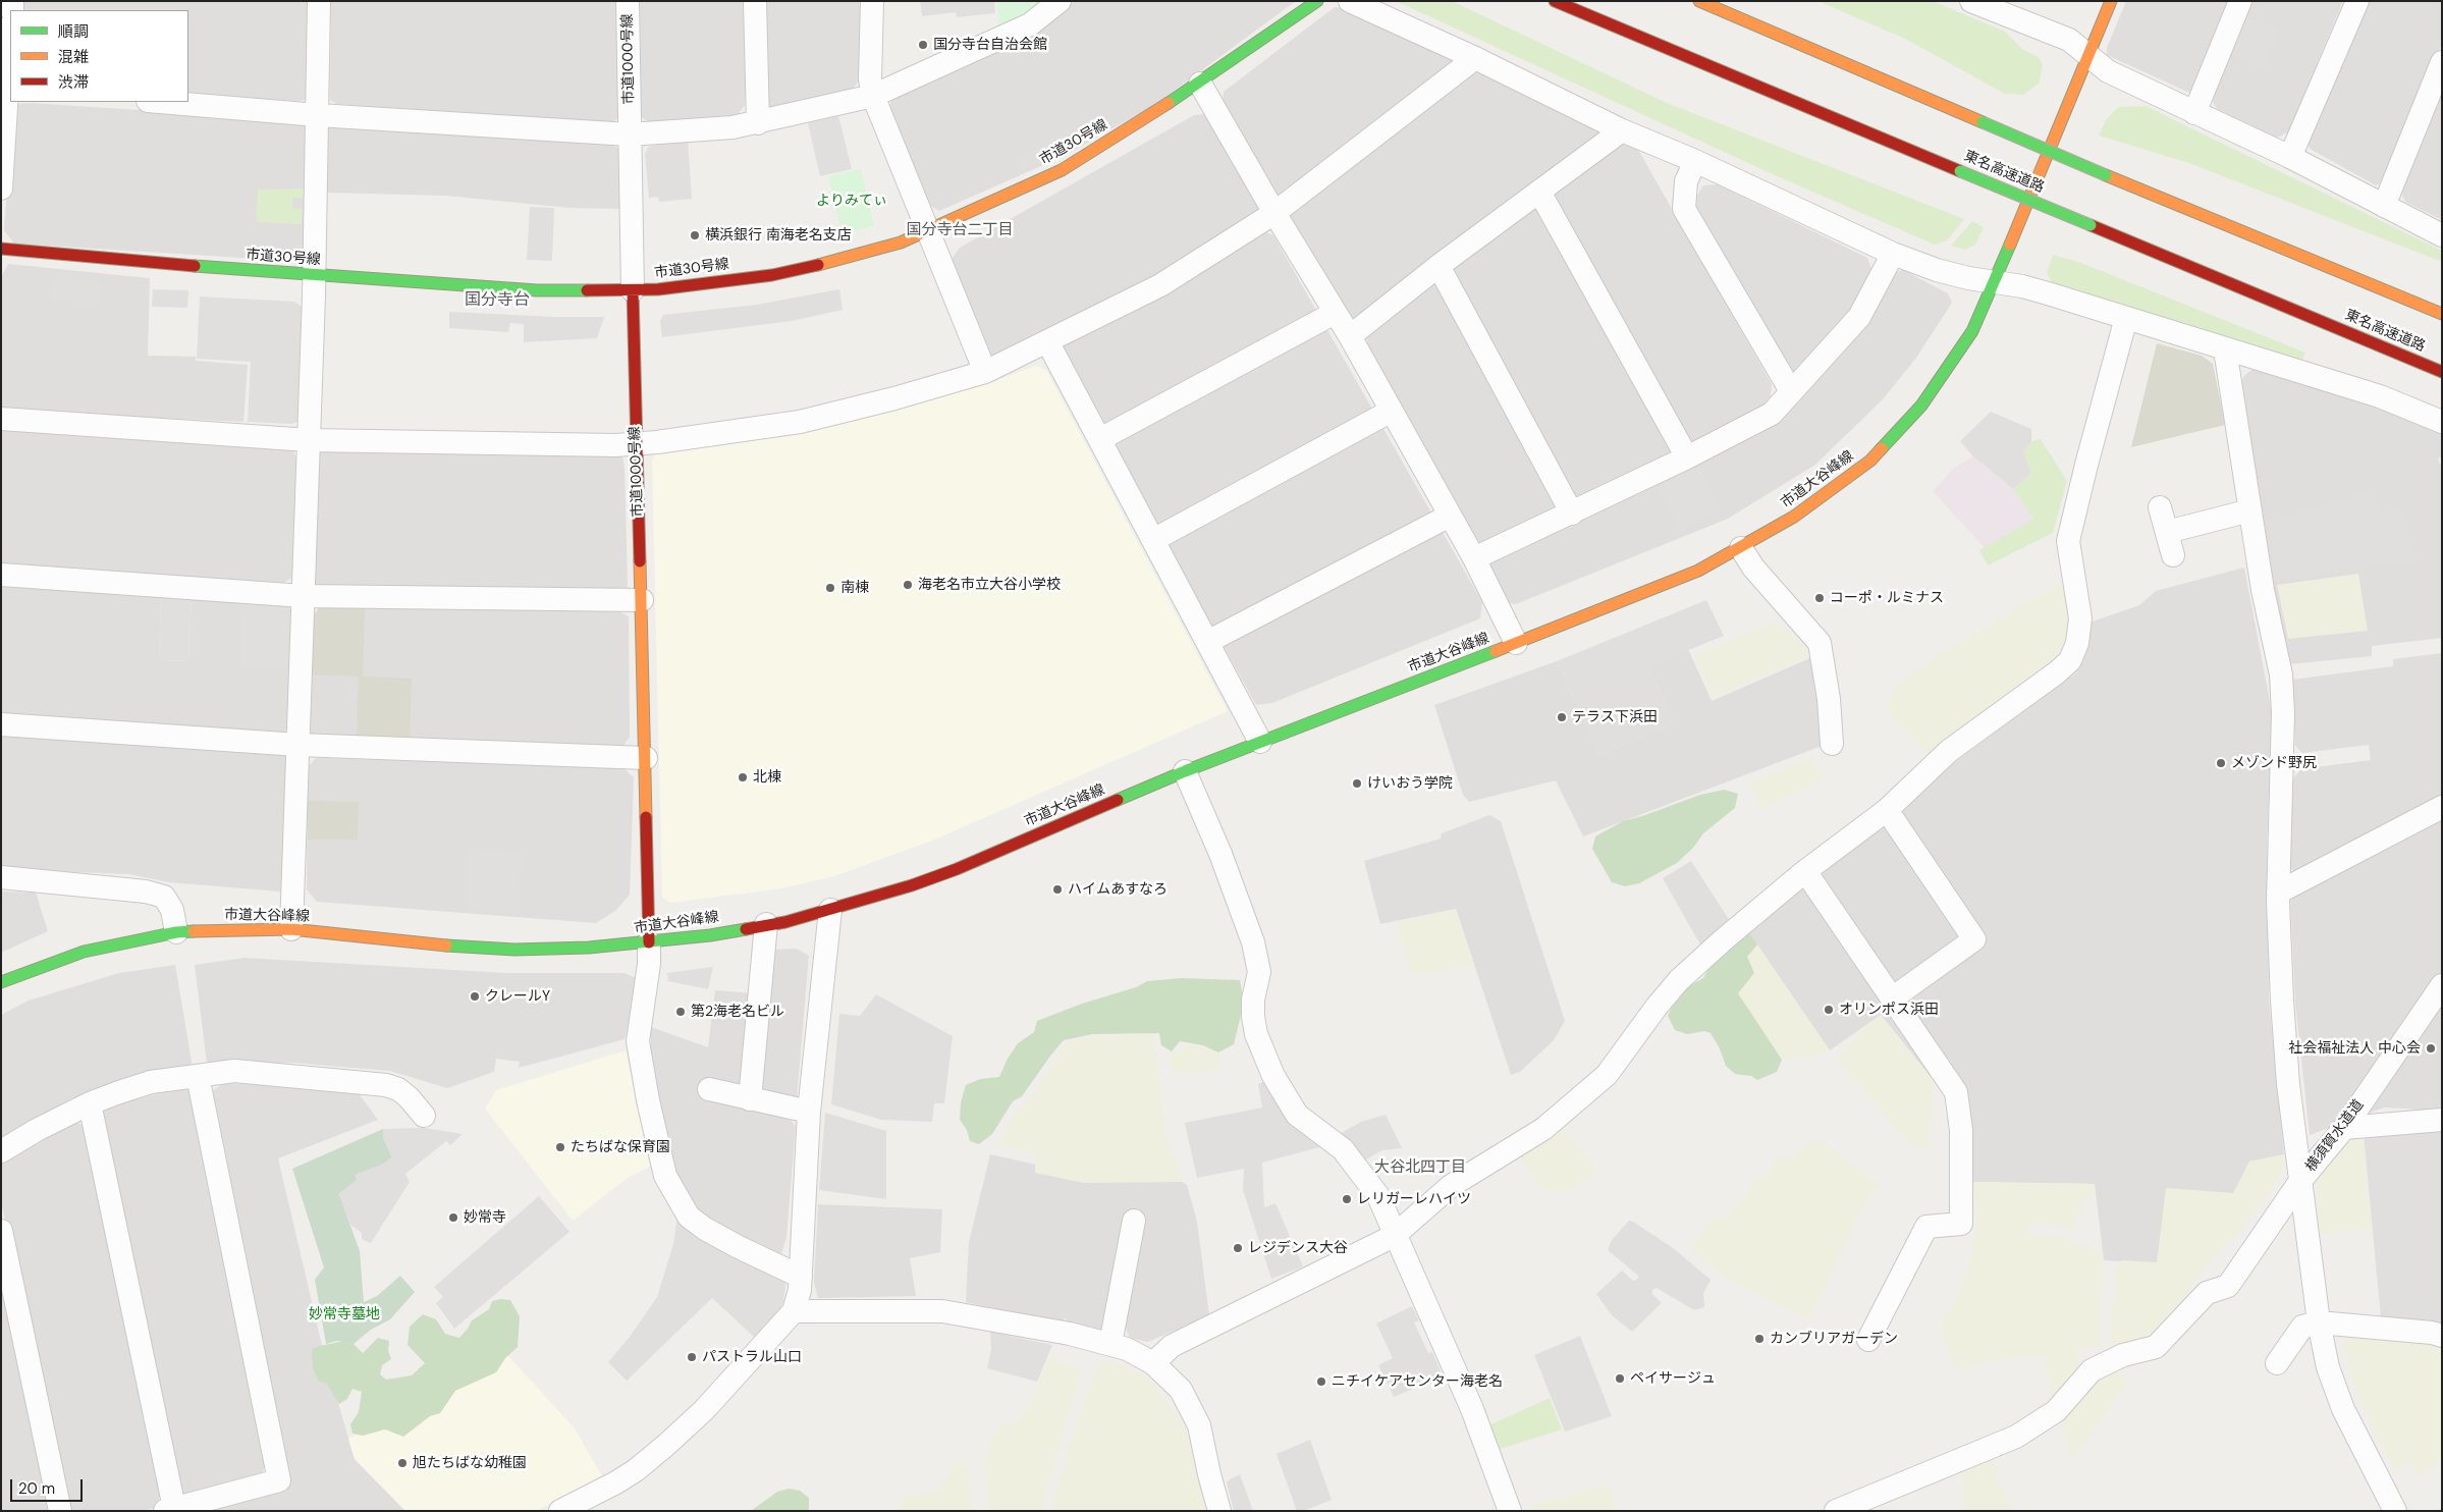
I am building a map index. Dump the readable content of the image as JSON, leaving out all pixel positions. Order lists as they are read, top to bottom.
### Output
{
  "streets": {
    "main road": [
      "市道1000号線",
      "市道30号線",
      "東名高速道路",
      "市道大谷峰線"
    ],
    "street": ["横須賀水道道"]
  },
  "crossings": [
    ["市道1000号線", "市道30号線"],
    ["市道1000号線", "市道大谷峰線"]
  ],
  "districts": ["国分寺台二丁目", "国分寺台", "大谷北四丁目"],
  "parks": ["よりみてぃ", "妙常寺墓地"],
  "places": [
    "国分寺台自治会館",
    "横浜銀行 南海老名支店",
    "海老名市立大谷小学校",
    "南棟",
    "コーポ・ルミナス",
    "テラス下浜田",
    "メゾンド野尻",
    "北棟",
    "けいおう学院",
    "ハイムあすなろ",
    "クレールY",
    "オリンポス浜田",
    "第2海老名ビル",
    "社会福祉法人 中心会",
    "たちばな保育園",
    "レリガーレハイツ",
    "妙常寺",
    "レジデンス大谷",
    "カンブリアガーデン",
    "パストラル山口",
    "ペイサージュ",
    "ニチイケアセンター海老名",
    "旭たちばな幼稚園"
  ],
  "legend": ["順調", "混雑", "渋滞"],
  "scale_bar": "20 m"
}
